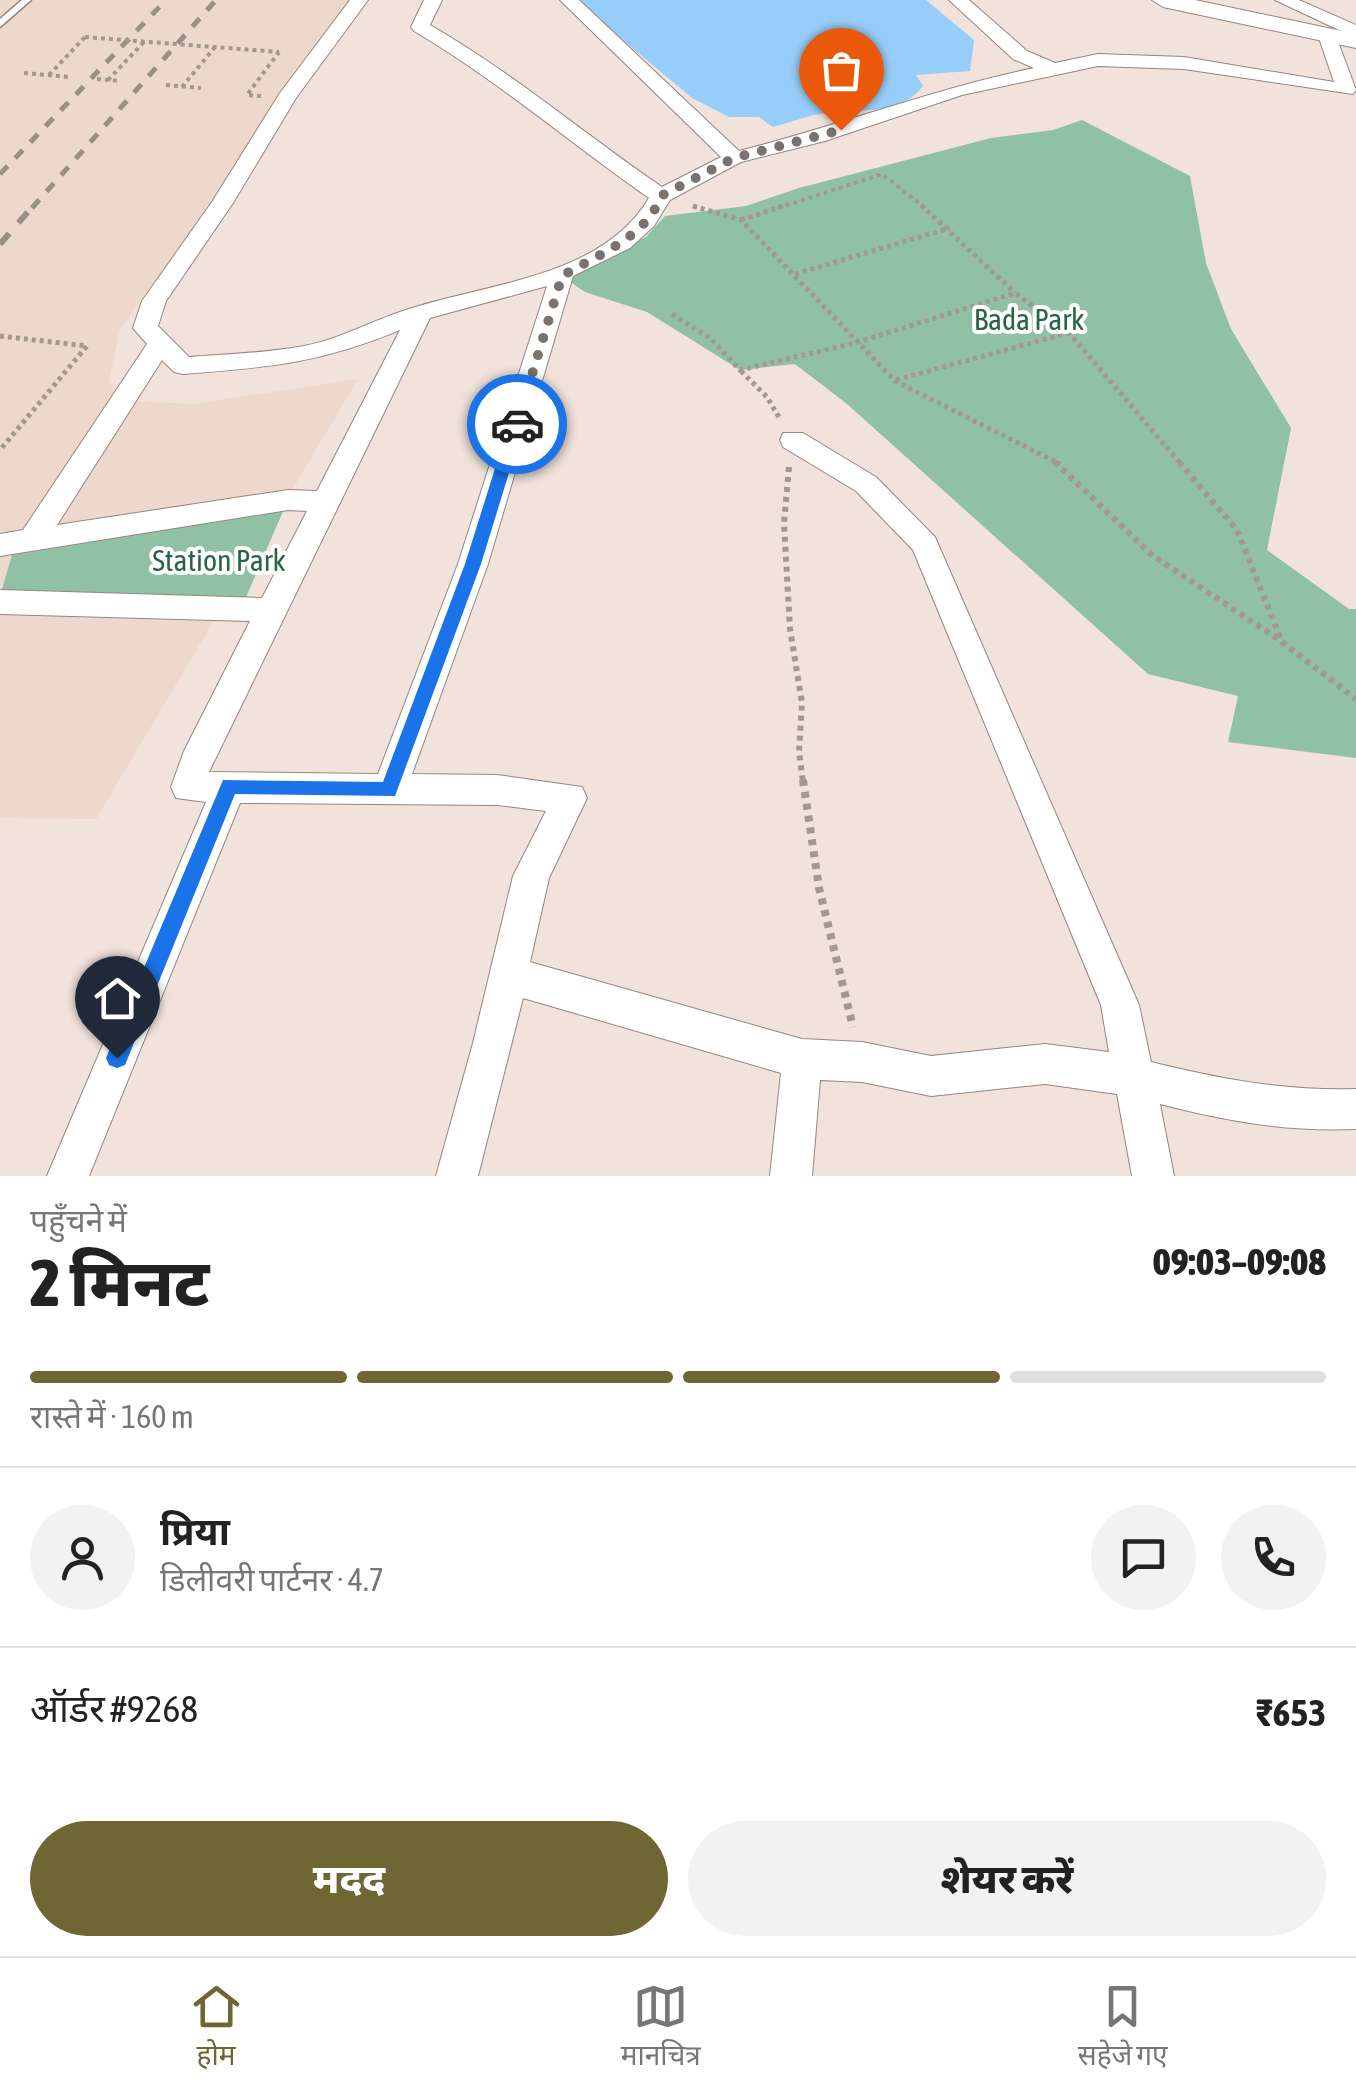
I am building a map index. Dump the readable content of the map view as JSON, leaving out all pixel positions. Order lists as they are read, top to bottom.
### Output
{
  "parks": ["Bada Park", "Station Park"],
  "page": {
    "heading": ["2 मिनट", "पहुँचने में", "09:03–09:08"],
    "panel": [
      "प्रिया",
      "डिलीवरी पार्टनर · 4.7",
      "ऑर्डर #9268",
      "₹653"
    ],
    "bar": "रास्ते में · 160 m",
    "buttons": ["मदद", "शेयर करें"],
    "tabs": ["होम", "मानचित्र", "सहेजे गए"]
  }
}
